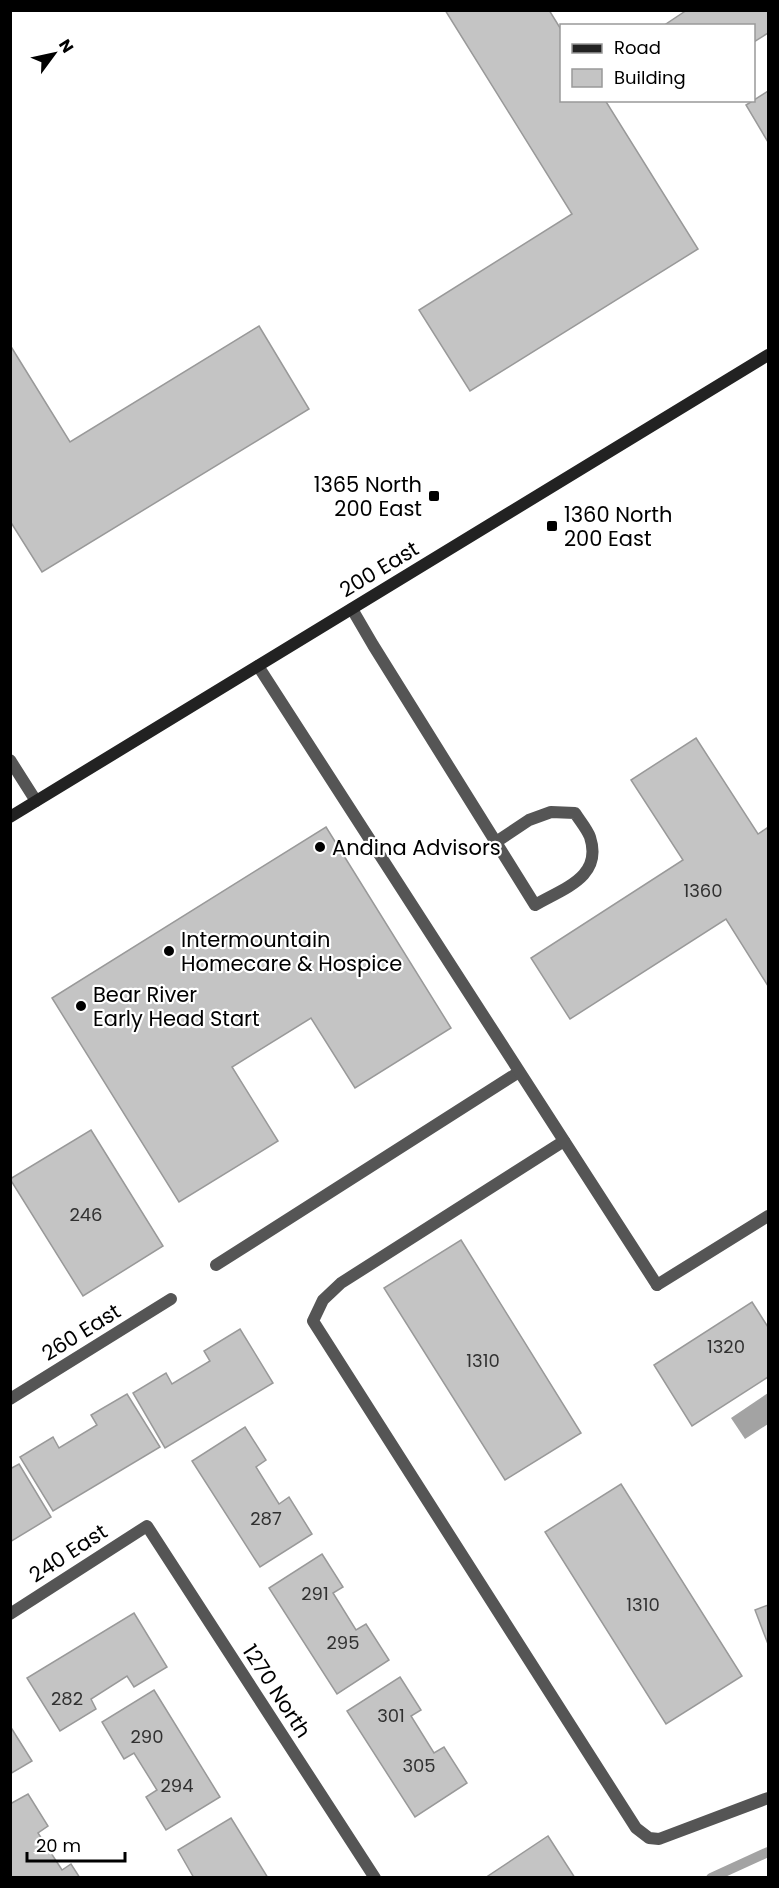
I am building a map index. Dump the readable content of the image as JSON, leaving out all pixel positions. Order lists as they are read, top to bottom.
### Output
{
  "streets": {
    "main road": ["200 East"],
    "street": ["260 East", "240 East", "1270 North"]
  },
  "crossings": [
    ["240 East", "1270 North"]
  ],
  "places": {
    "transit": ["1365 North 200 East", "1360 North 200 East"],
    "other": ["Andina Advisors", "Intermountain Homecare & Hospice", "Bear River Early Head Start"]
  },
  "house_numbers": [
    "1360",
    "246",
    "1320",
    "1310",
    "287",
    "291",
    "1310",
    "295",
    "282",
    "301",
    "290",
    "305",
    "294"
  ],
  "legend": ["Road", "Building"],
  "scale_bar": "20 m",
  "north": "top right"
}
